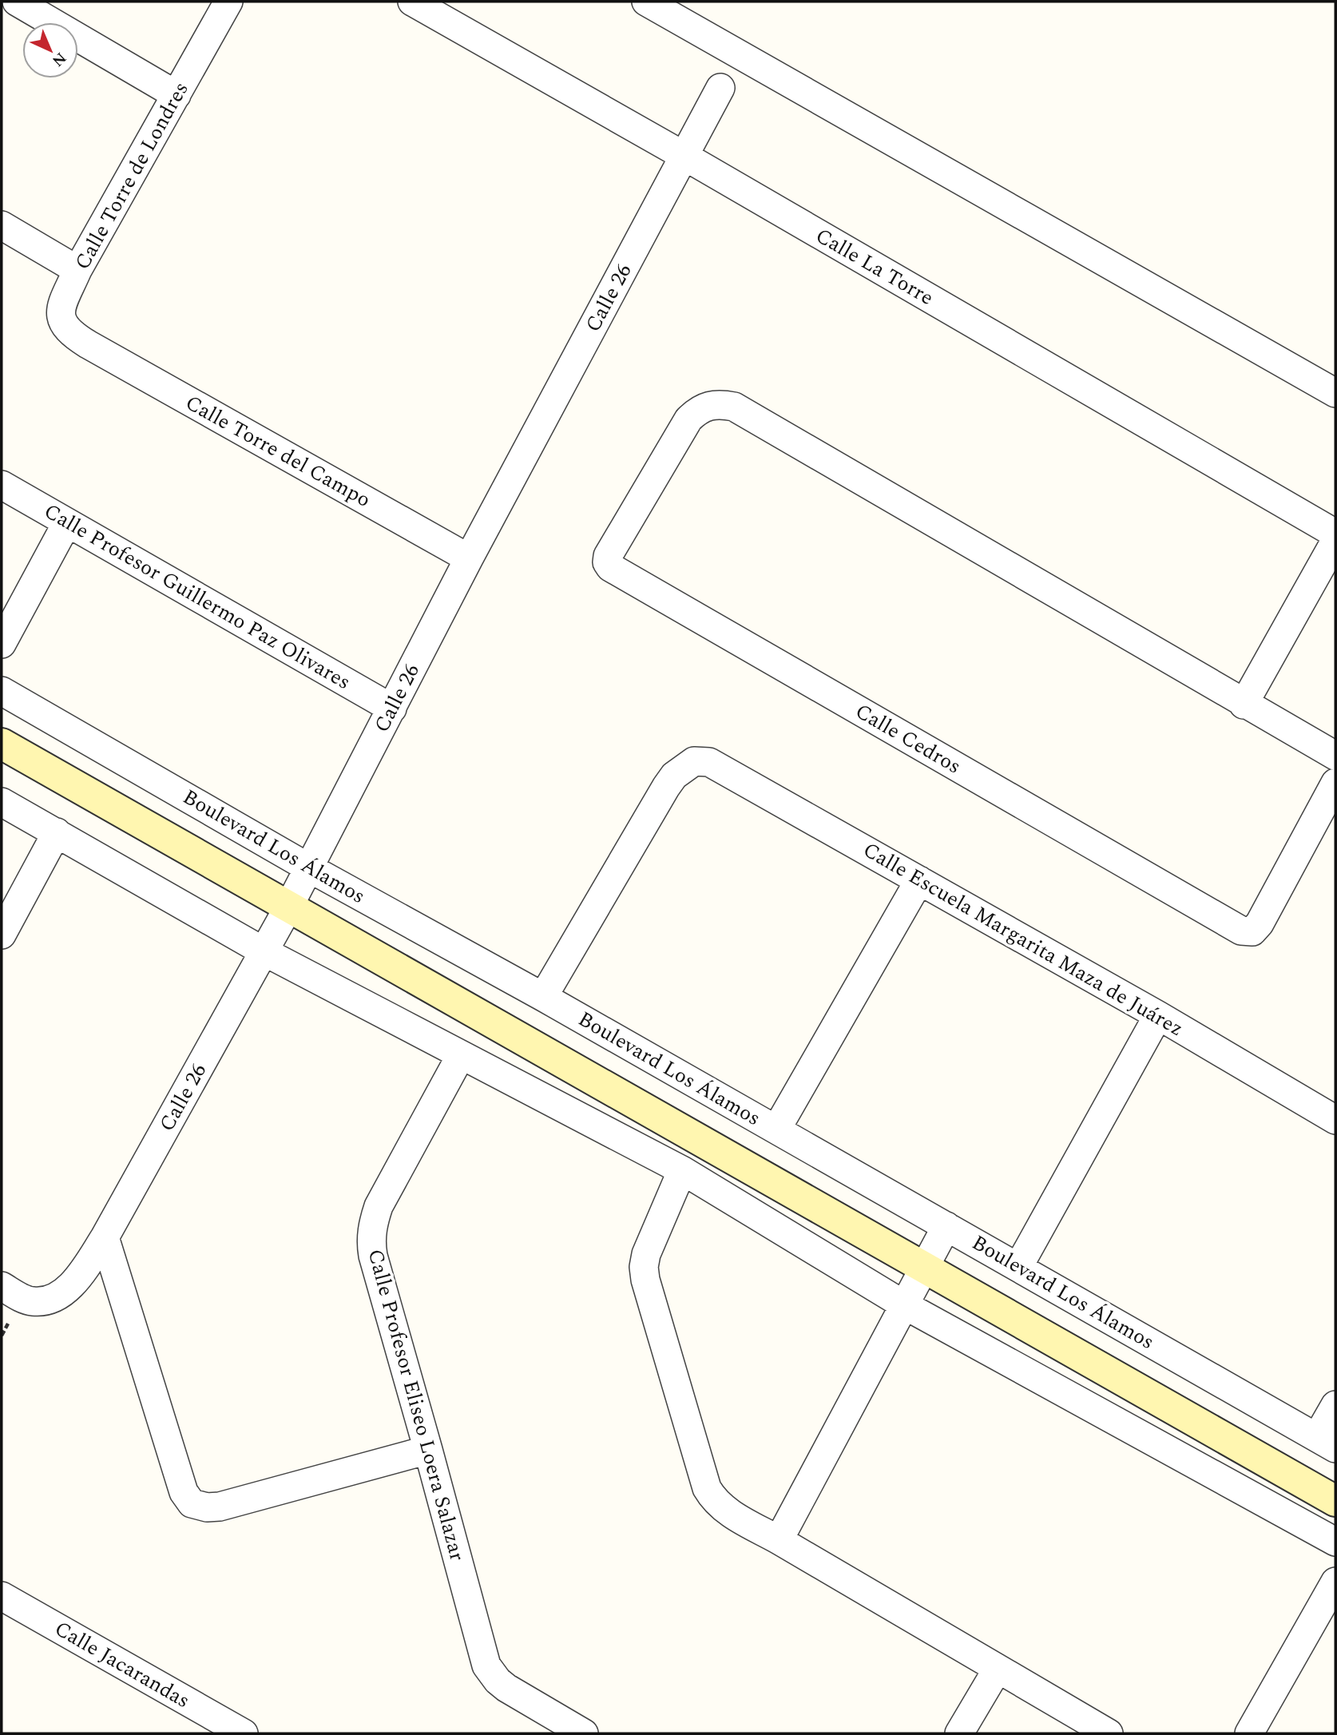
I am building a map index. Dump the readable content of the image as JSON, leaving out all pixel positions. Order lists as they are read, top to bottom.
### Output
{
  "streets": {
    "street": [
      "Calle Torre de Londres",
      "Calle La Torre",
      "Calle 26",
      "Calle Torre del Campo",
      "Calle Profesor Guillermo Paz Olivares",
      "Calle Cedros",
      "Boulevard Los Álamos",
      "Calle Escuela Margarita Maza de Juárez",
      "Calle Profesor Eliseo Loera Salazar",
      "Calle Jacarandas"
    ]
  },
  "crossings": [
    ["Calle Torre de Londres", "Calle Torre del Campo"],
    ["Calle La Torre", "Calle 26"],
    ["Calle 26", "Calle Torre del Campo"],
    ["Calle 26", "Calle Profesor Guillermo Paz Olivares"],
    ["Calle 26", "Boulevard Los Álamos"],
    ["Boulevard Los Álamos", "Calle Escuela Margarita Maza de Juárez"]
  ],
  "north": "bottom right"
}
